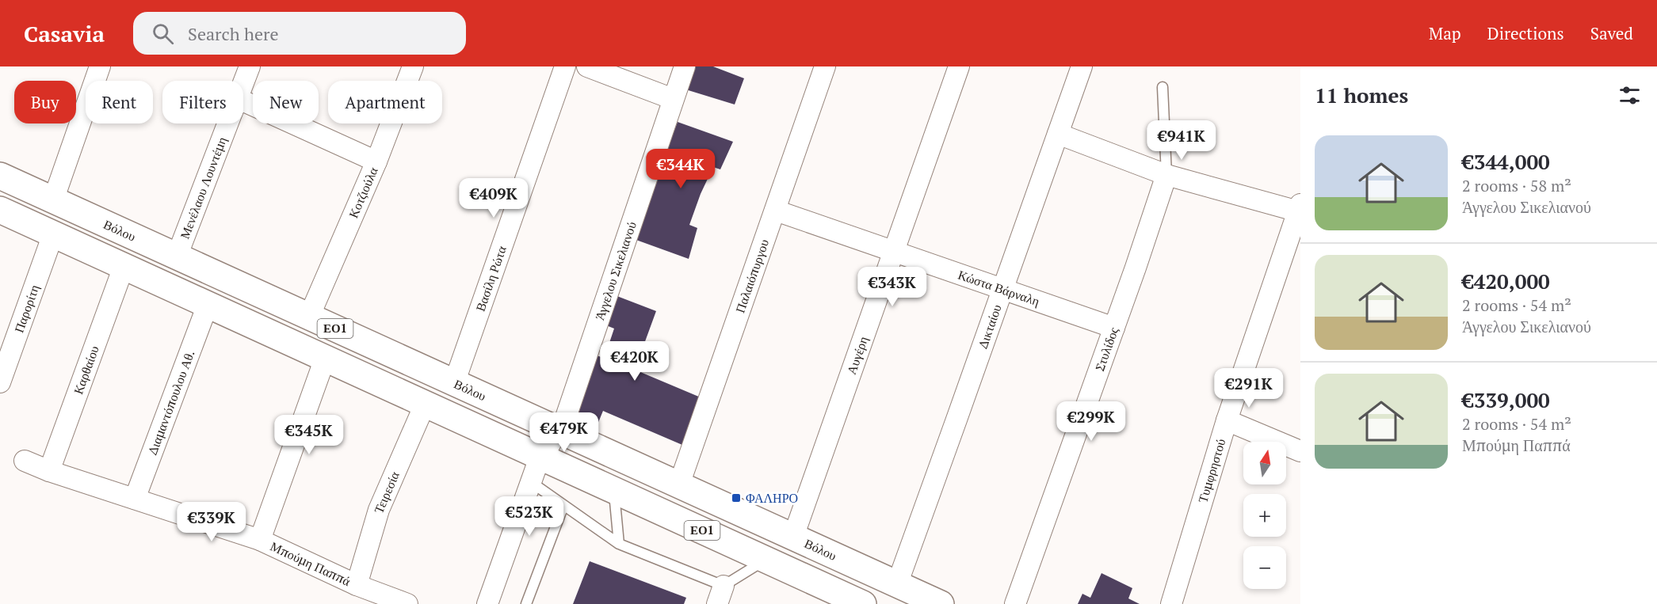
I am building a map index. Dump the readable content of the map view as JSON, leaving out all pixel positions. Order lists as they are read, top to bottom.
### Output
{
  "streets": {
    "main road": ["Βόλου", "ΕΟ1"],
    "street": [
      "Μενέλαου Λουντέμη",
      "Κοτζιούλα",
      "Άγγελου Σικελιανού",
      "Παλαιόπυργου",
      "Βασίλη Ρώτα",
      "Κώστα Βάρναλη",
      "Παρορίτη",
      "Δικταίου",
      "Στυλίδος",
      "Αυγέρη",
      "Καρθαίου",
      "Διαμαντόπουλου Αθ.",
      "Τυμφρηστού",
      "Τειρεσία",
      "Μπούμη Παππά"
    ]
  },
  "crossings": [
    ["Μενέλαου Λουντέμη", "Βόλου"],
    ["Κοτζιούλα", "Βόλου"],
    ["Βόλου", "Άγγελου Σικελιανού"],
    ["Βόλου", "Παλαιόπυργου"],
    ["Βόλου", "Βασίλη Ρώτα"],
    ["Βόλου", "Δικταίου"],
    ["Βόλου", "Αυγέρη"],
    ["Άγγελου Σικελιανού", "ΕΟ1"],
    ["Παλαιόπυργου", "Κώστα Βάρναλη"],
    ["Κώστα Βάρναλη", "Δικταίου"],
    ["Κώστα Βάρναλη", "Στυλίδος"],
    ["Κώστα Βάρναλη", "Αυγέρη"],
    ["Παρορίτη", "ΕΟ1"],
    ["ΕΟ1", "Καρθαίου"],
    ["ΕΟ1", "Διαμαντόπουλου Αθ."],
    ["ΕΟ1", "Τειρεσία"],
    ["Καρθαίου", "Μπούμη Παππά"],
    ["Διαμαντόπουλου Αθ.", "Μπούμη Παππά"],
    ["Τειρεσία", "Μπούμη Παππά"]
  ],
  "places": {
    "transit": ["ΦΑΛΗΡΟ"]
  },
  "north": "top",
  "page": {
    "header": "Casavia",
    "search": "Search here",
    "nav": ["Map", "Directions", "Saved"],
    "heading": "11 homes",
    "chip": [
      "Buy",
      "Rent",
      "Filters",
      "New",
      "Apartment"
    ],
    "price": [
      "€941K",
      "€344K",
      "€409K",
      "€343K",
      "€420K",
      "€291K",
      "€299K",
      "€479K",
      "€345K",
      "€523K",
      "€339K"
    ],
    "list": [
      {
        "name": "€344,000",
        "note": "2 rooms · 58 m² · Άγγελου Σικελιανού"
      },
      {
        "name": "€420,000",
        "note": "2 rooms · 54 m² · Άγγελου Σικελιανού"
      },
      {
        "name": "€339,000",
        "note": "2 rooms · 54 m² · Μπούμη Παππά"
      }
    ],
    "map_buttons": ["+", "−"]
  }
}
